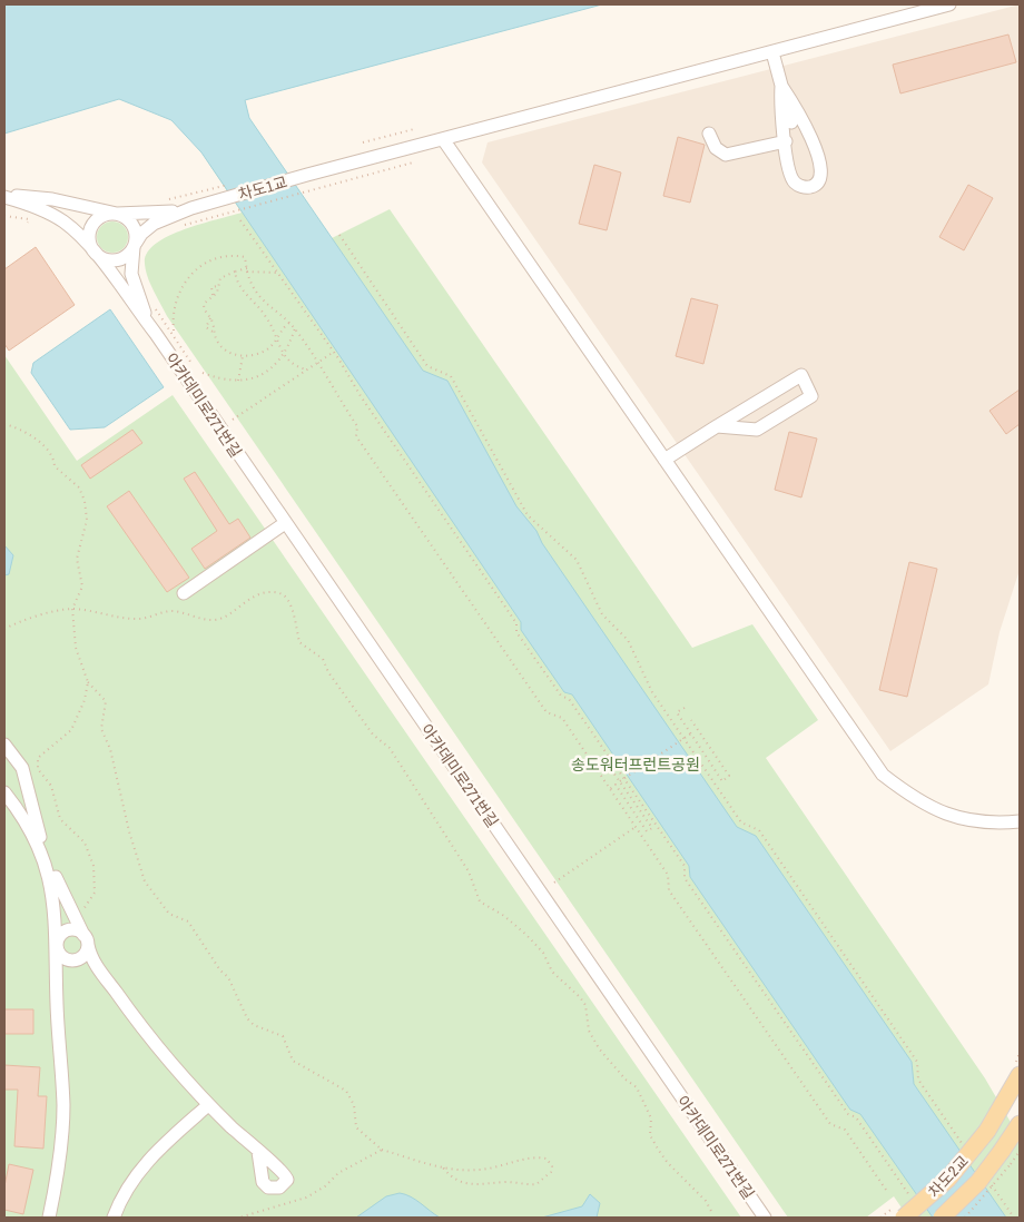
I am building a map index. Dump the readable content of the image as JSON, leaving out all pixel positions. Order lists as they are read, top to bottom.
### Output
{
  "streets": {
    "main road": ["차도2교"],
    "street": ["차도1교", "아카데미로271번길"]
  },
  "parks": ["송도워터프런트공원"]
}
